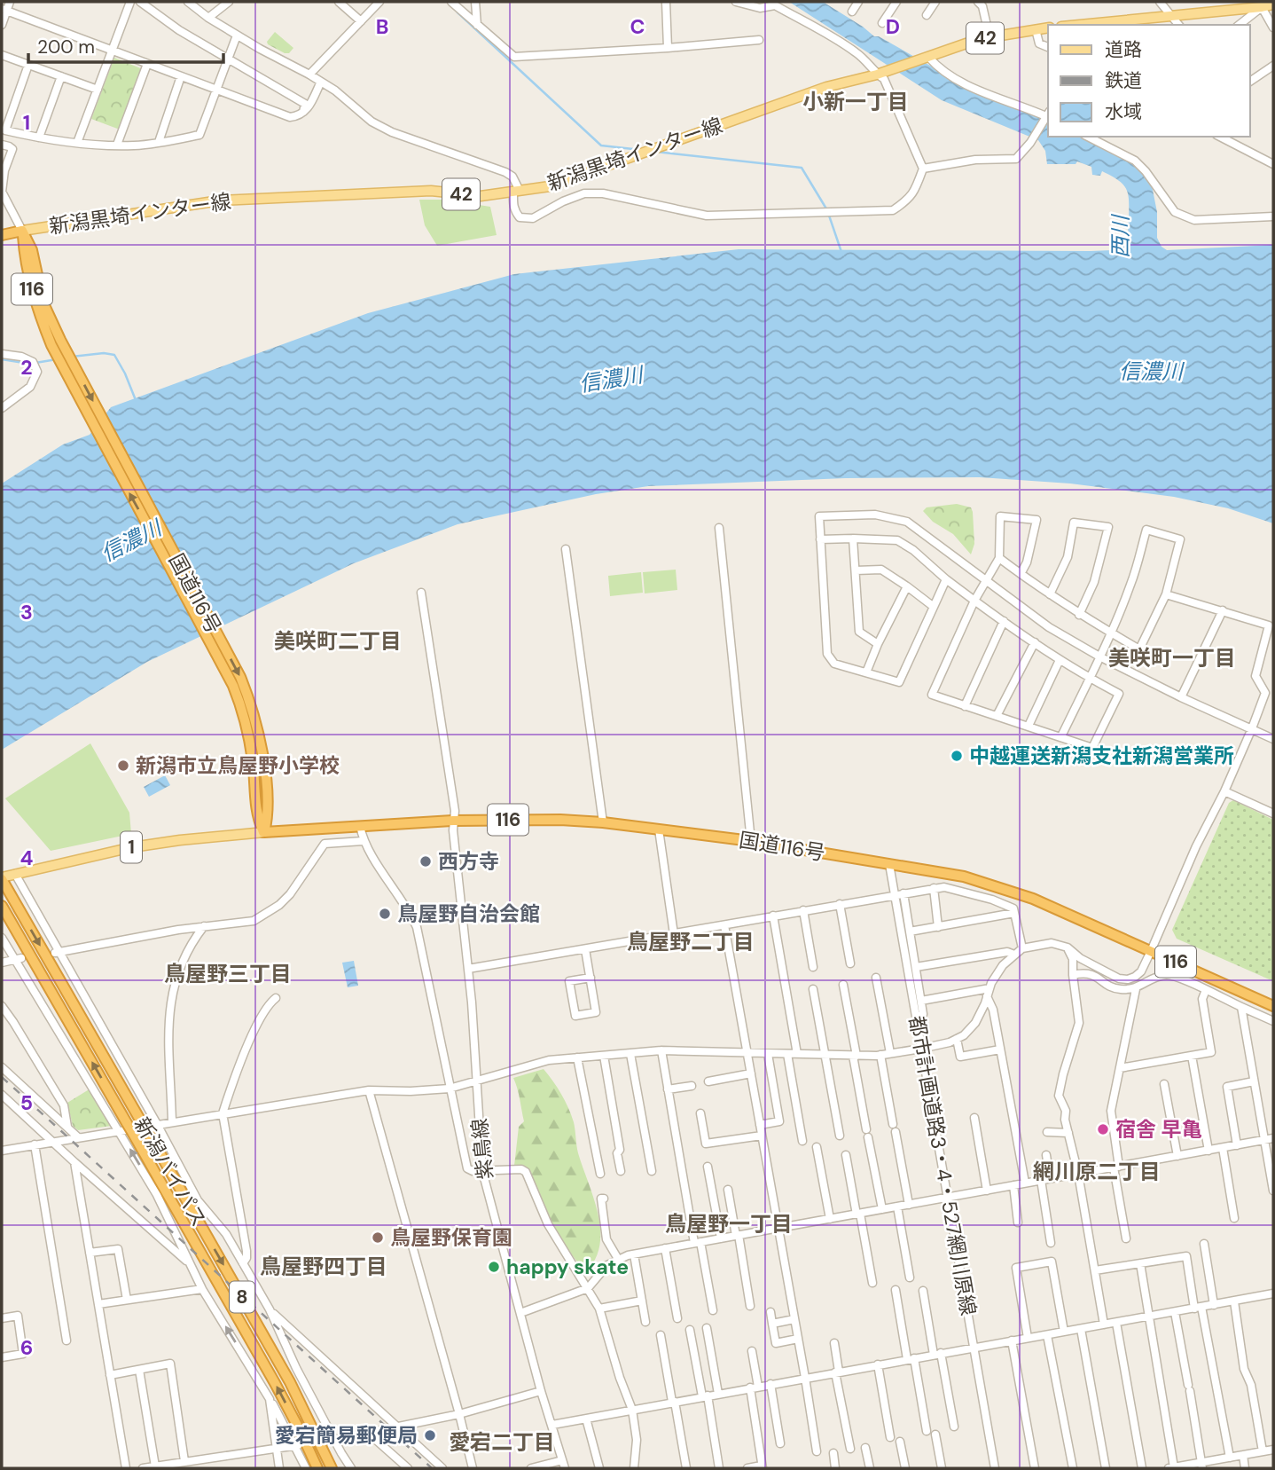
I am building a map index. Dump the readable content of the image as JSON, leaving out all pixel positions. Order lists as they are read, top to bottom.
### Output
{
  "streets": {
    "highway": [
      "116",
      "国道116号",
      "新潟バイパス",
      "8"
    ],
    "main road": ["42", "新潟黒埼インター線", "1"],
    "street": ["紫鳥線", "都市計画道路3・4・527網川原線"]
  },
  "crossings": [
    ["新潟黒埼インター線", "国道116号"],
    ["国道116号", "1"],
    ["国道116号", "紫鳥線"],
    ["国道116号", "都市計画道路3・4・527網川原線"],
    ["1", "新潟バイパス"]
  ],
  "districts": [
    "小新一丁目",
    "美咲町二丁目",
    "美咲町一丁目",
    "鳥屋野二丁目",
    "鳥屋野三丁目",
    "網川原二丁目",
    "鳥屋野一丁目",
    "鳥屋野四丁目",
    "愛宕二丁目"
  ],
  "water": ["西川", "信濃川"],
  "places": [
    "中越運送新潟支社新潟営業所",
    "新潟市立鳥屋野小学校",
    "西方寺",
    "鳥屋野自治会館",
    "宿舎 早亀",
    "鳥屋野保育園",
    "happy skate",
    "愛宕簡易郵便局"
  ],
  "legend": ["道路", "鉄道", "水域"],
  "scale_bar": "200 m",
  "grid": {
    "columns": ["B", "C", "D"],
    "rows": [
      "1",
      "2",
      "3",
      "4",
      "5",
      "6"
    ]
  }
}
